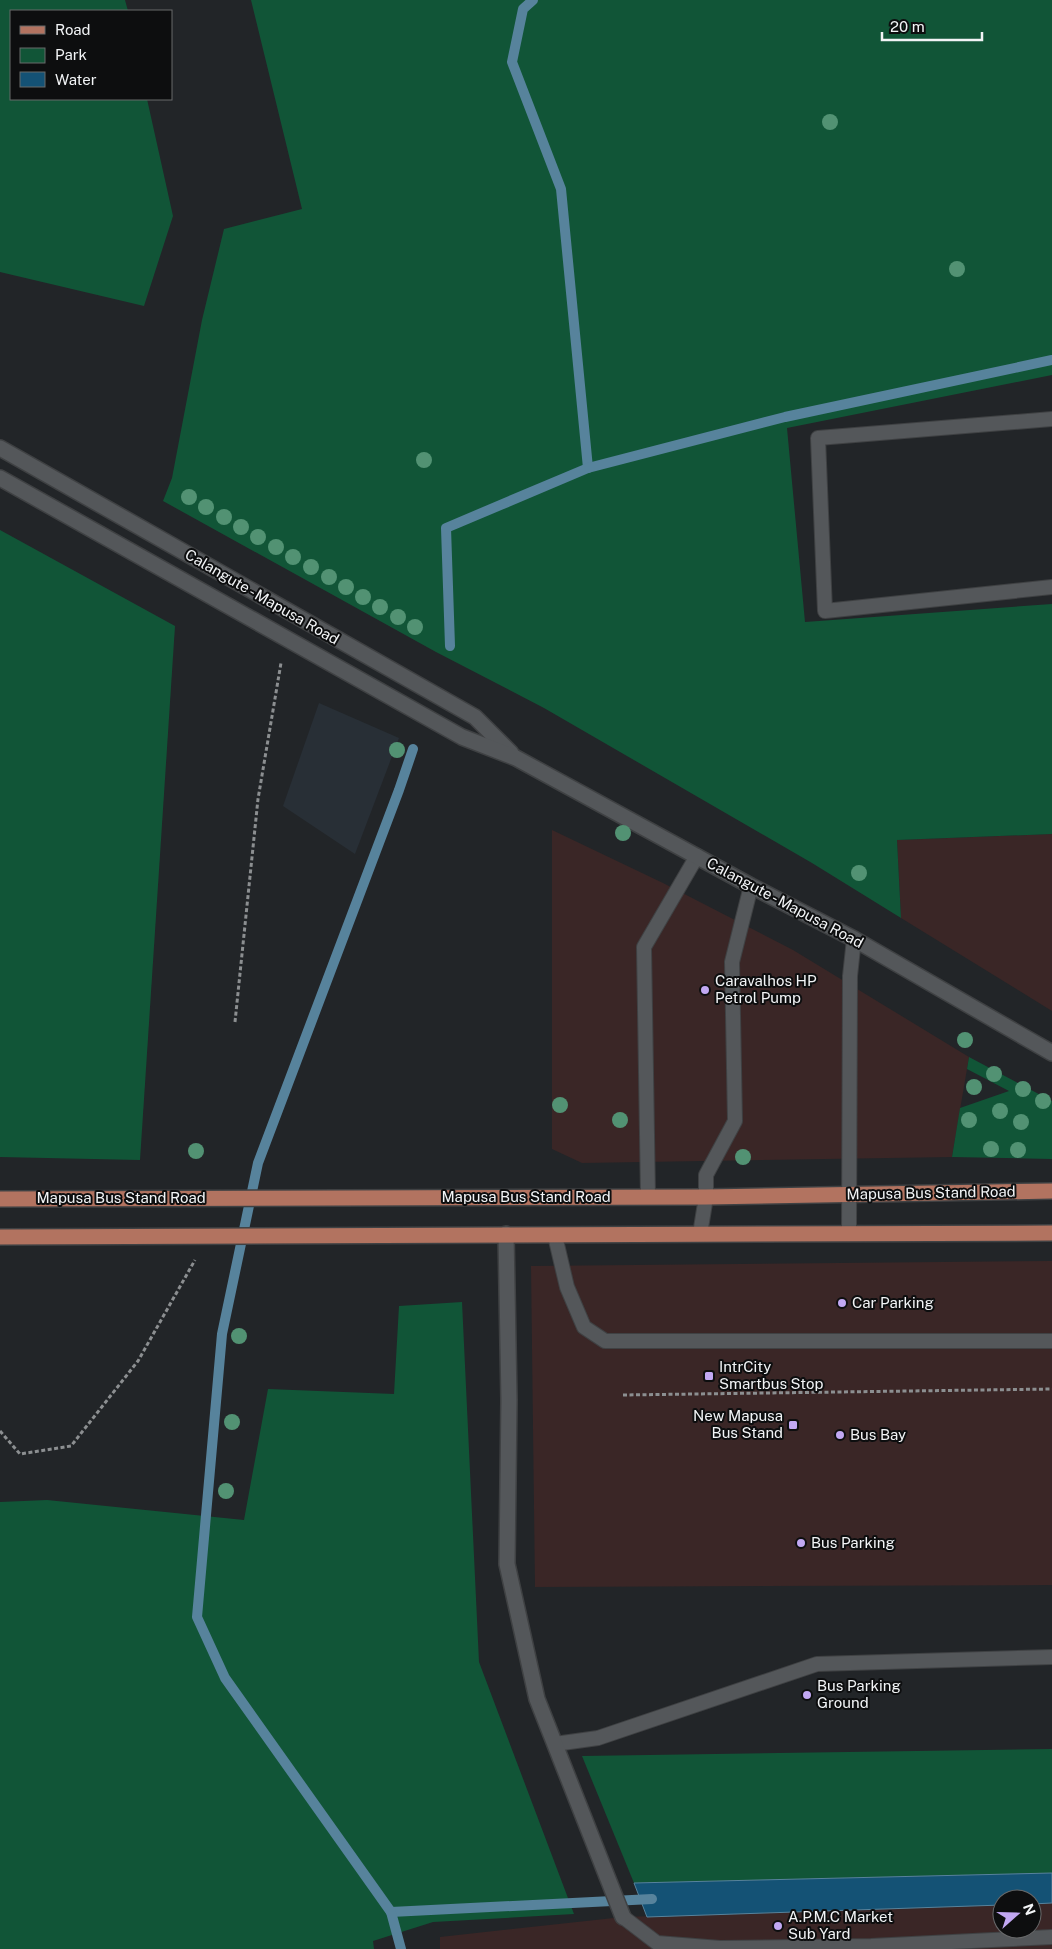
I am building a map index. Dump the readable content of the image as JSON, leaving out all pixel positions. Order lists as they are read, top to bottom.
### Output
{
  "streets": {
    "main road": ["Calangute - Mapusa Road", "Mapusa Bus Stand Road"]
  },
  "places": {
    "other": [
      "Caravalhos HP Petrol Pump",
      "Car Parking",
      "Bus Bay",
      "Bus Parking",
      "Bus Parking Ground",
      "A.P.M.C Market Sub Yard"
    ],
    "transit": ["IntrCity Smartbus Stop", "New Mapusa Bus Stand"]
  },
  "legend": ["Road", "Park", "Water"],
  "scale_bar": "20 m",
  "north": "right"
}
